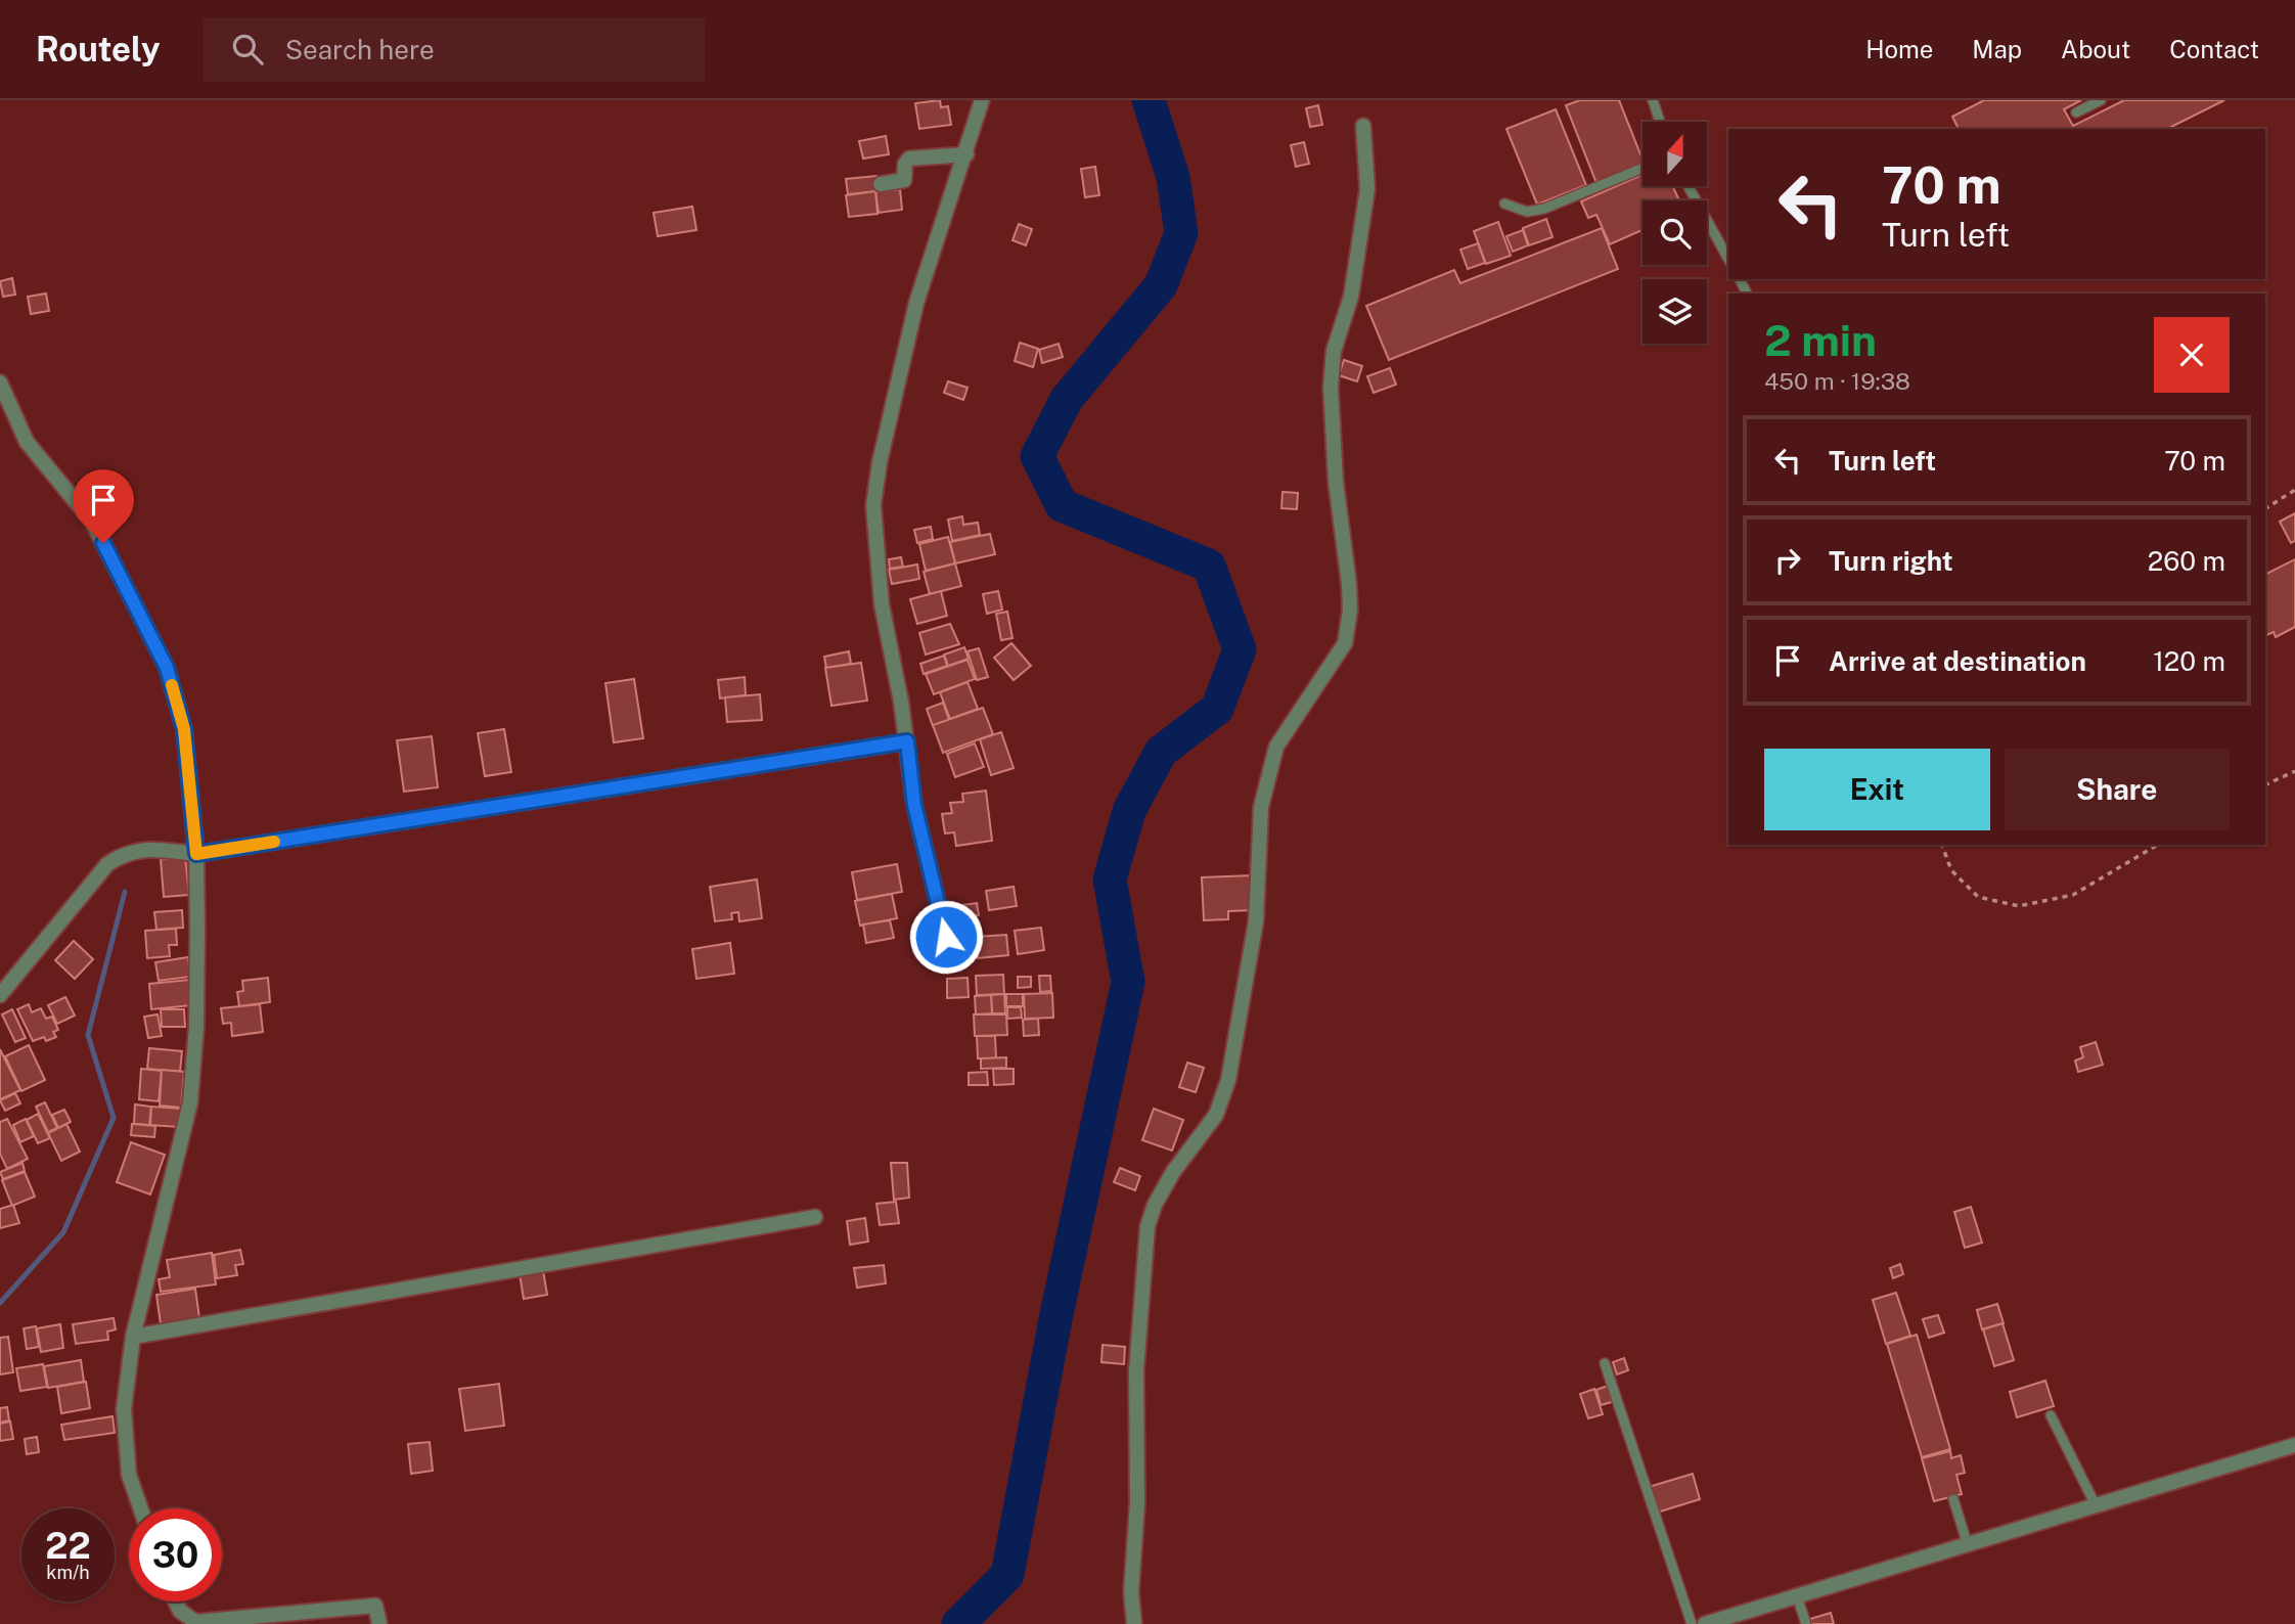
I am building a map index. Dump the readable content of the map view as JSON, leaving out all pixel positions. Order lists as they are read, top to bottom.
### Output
{
  "north": "top",
  "page": {
    "header": "Routely",
    "search": "Search here",
    "nav": [
      "Home",
      "Map",
      "About",
      "Contact"
    ],
    "turn": ["70 m", "Turn left"],
    "heading": ["2 min", "450 m · 19:38"],
    "list": [
      {
        "name": "Turn left",
        "value": "70 m"
      },
      {
        "name": "Turn right",
        "value": "260 m"
      },
      {
        "name": "Arrive at destination",
        "value": "120 m"
      }
    ],
    "buttons": ["Exit", "Share"],
    "speed": "22 km/h",
    "limit": "30"
  }
}
